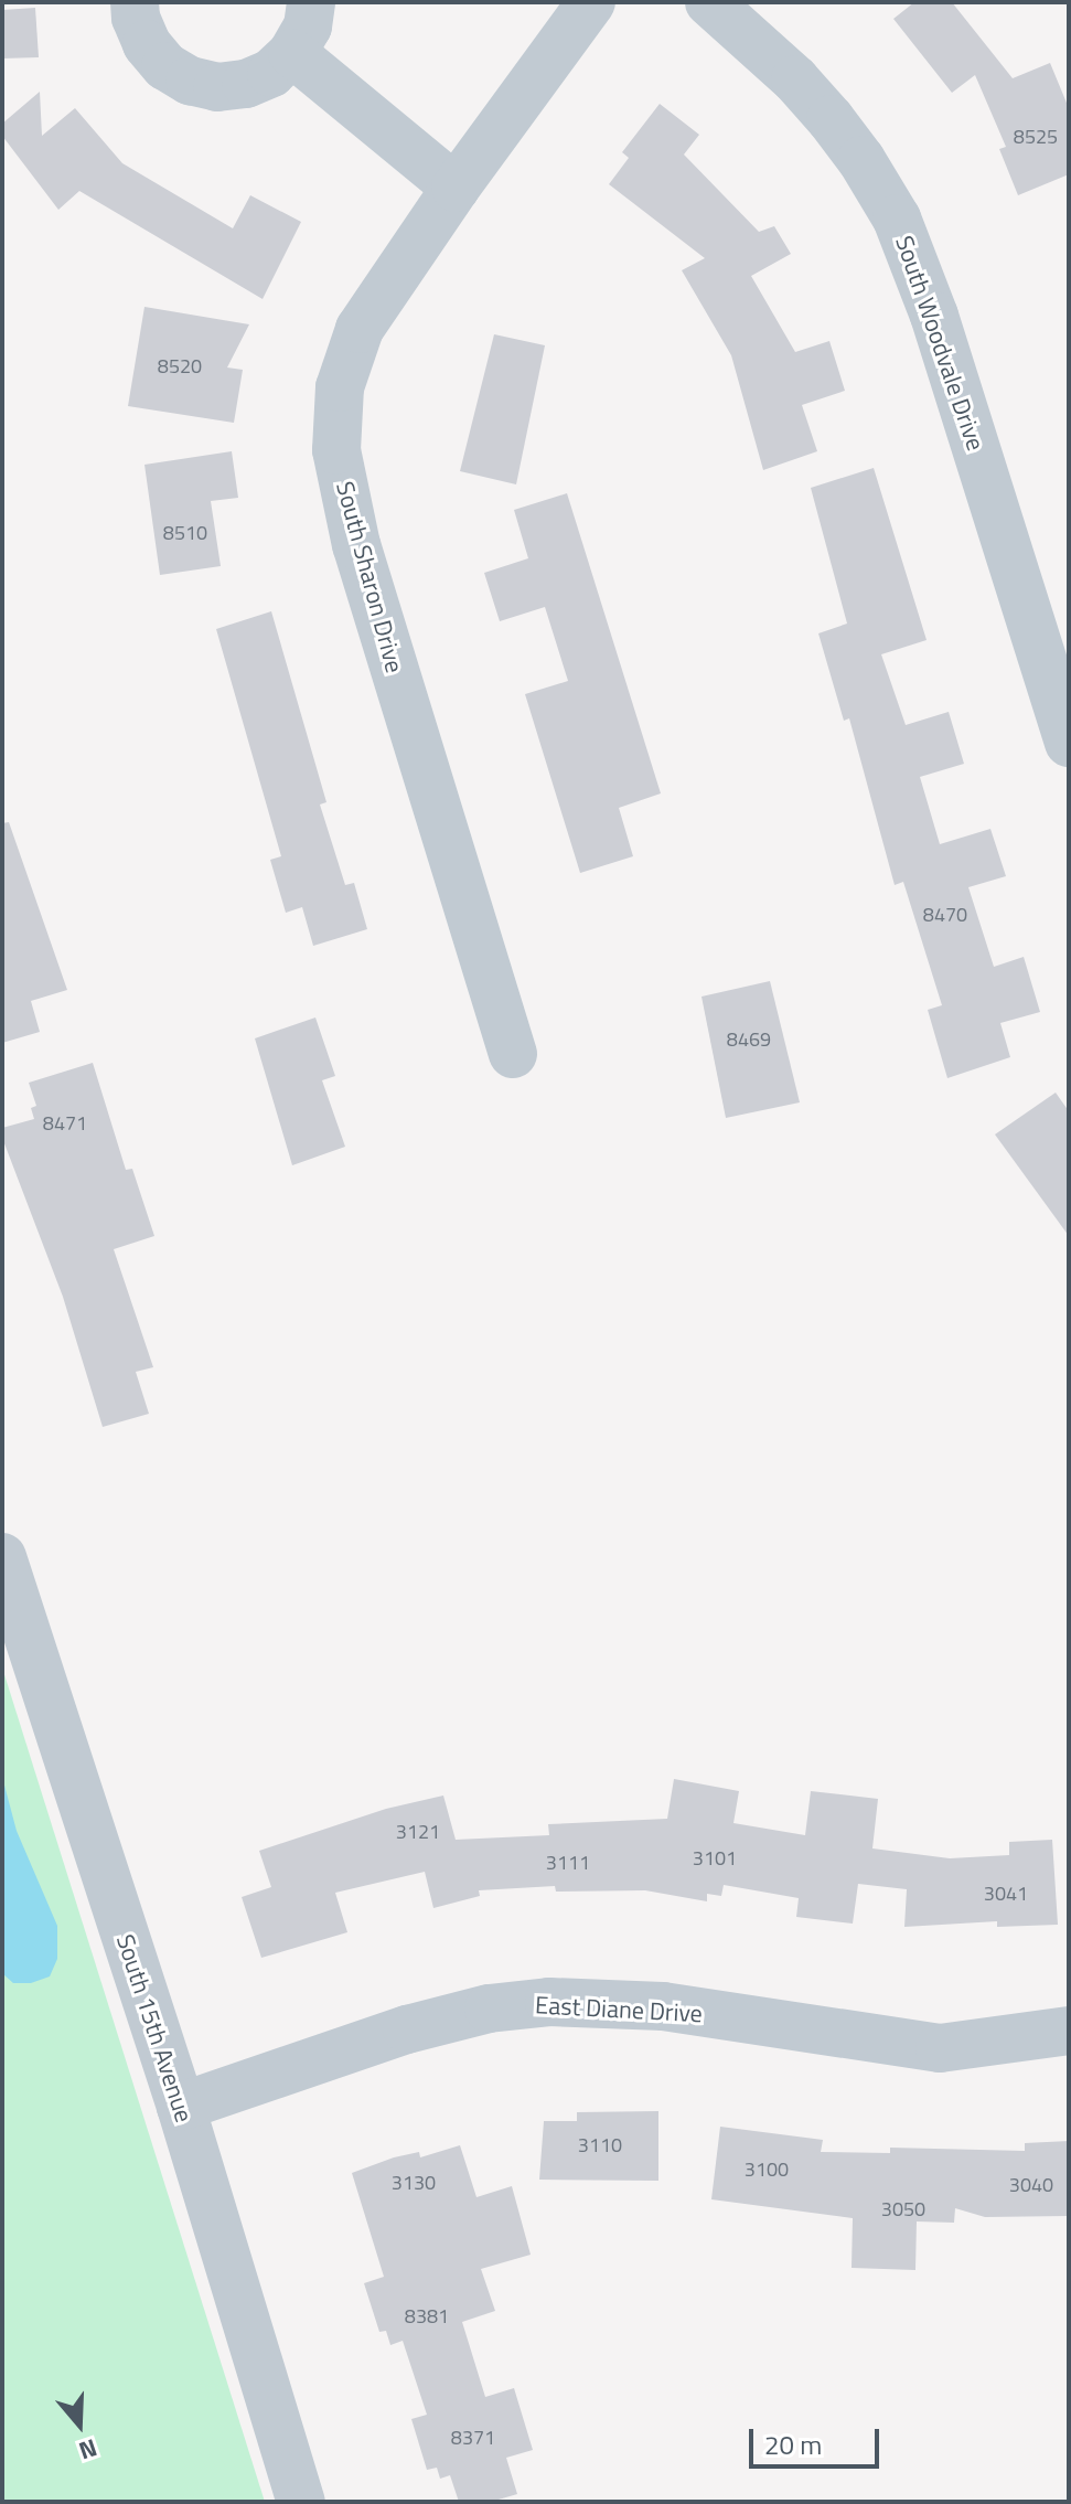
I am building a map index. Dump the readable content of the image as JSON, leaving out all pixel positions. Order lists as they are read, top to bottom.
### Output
{
  "streets": {
    "street": [
      "South Woodvale Drive",
      "South Sharon Drive",
      "East Diane Drive",
      "South 15th Avenue"
    ]
  },
  "crossings": [
    ["East Diane Drive", "South 15th Avenue"]
  ],
  "house_numbers": [
    "8525",
    "8520",
    "8510",
    "8470",
    "8469",
    "8471",
    "3121",
    "3101",
    "3111",
    "3041",
    "3110",
    "3100",
    "3130",
    "3040",
    "3050",
    "8381",
    "8371"
  ],
  "scale_bar": "20 m",
  "north": "bottom"
}
